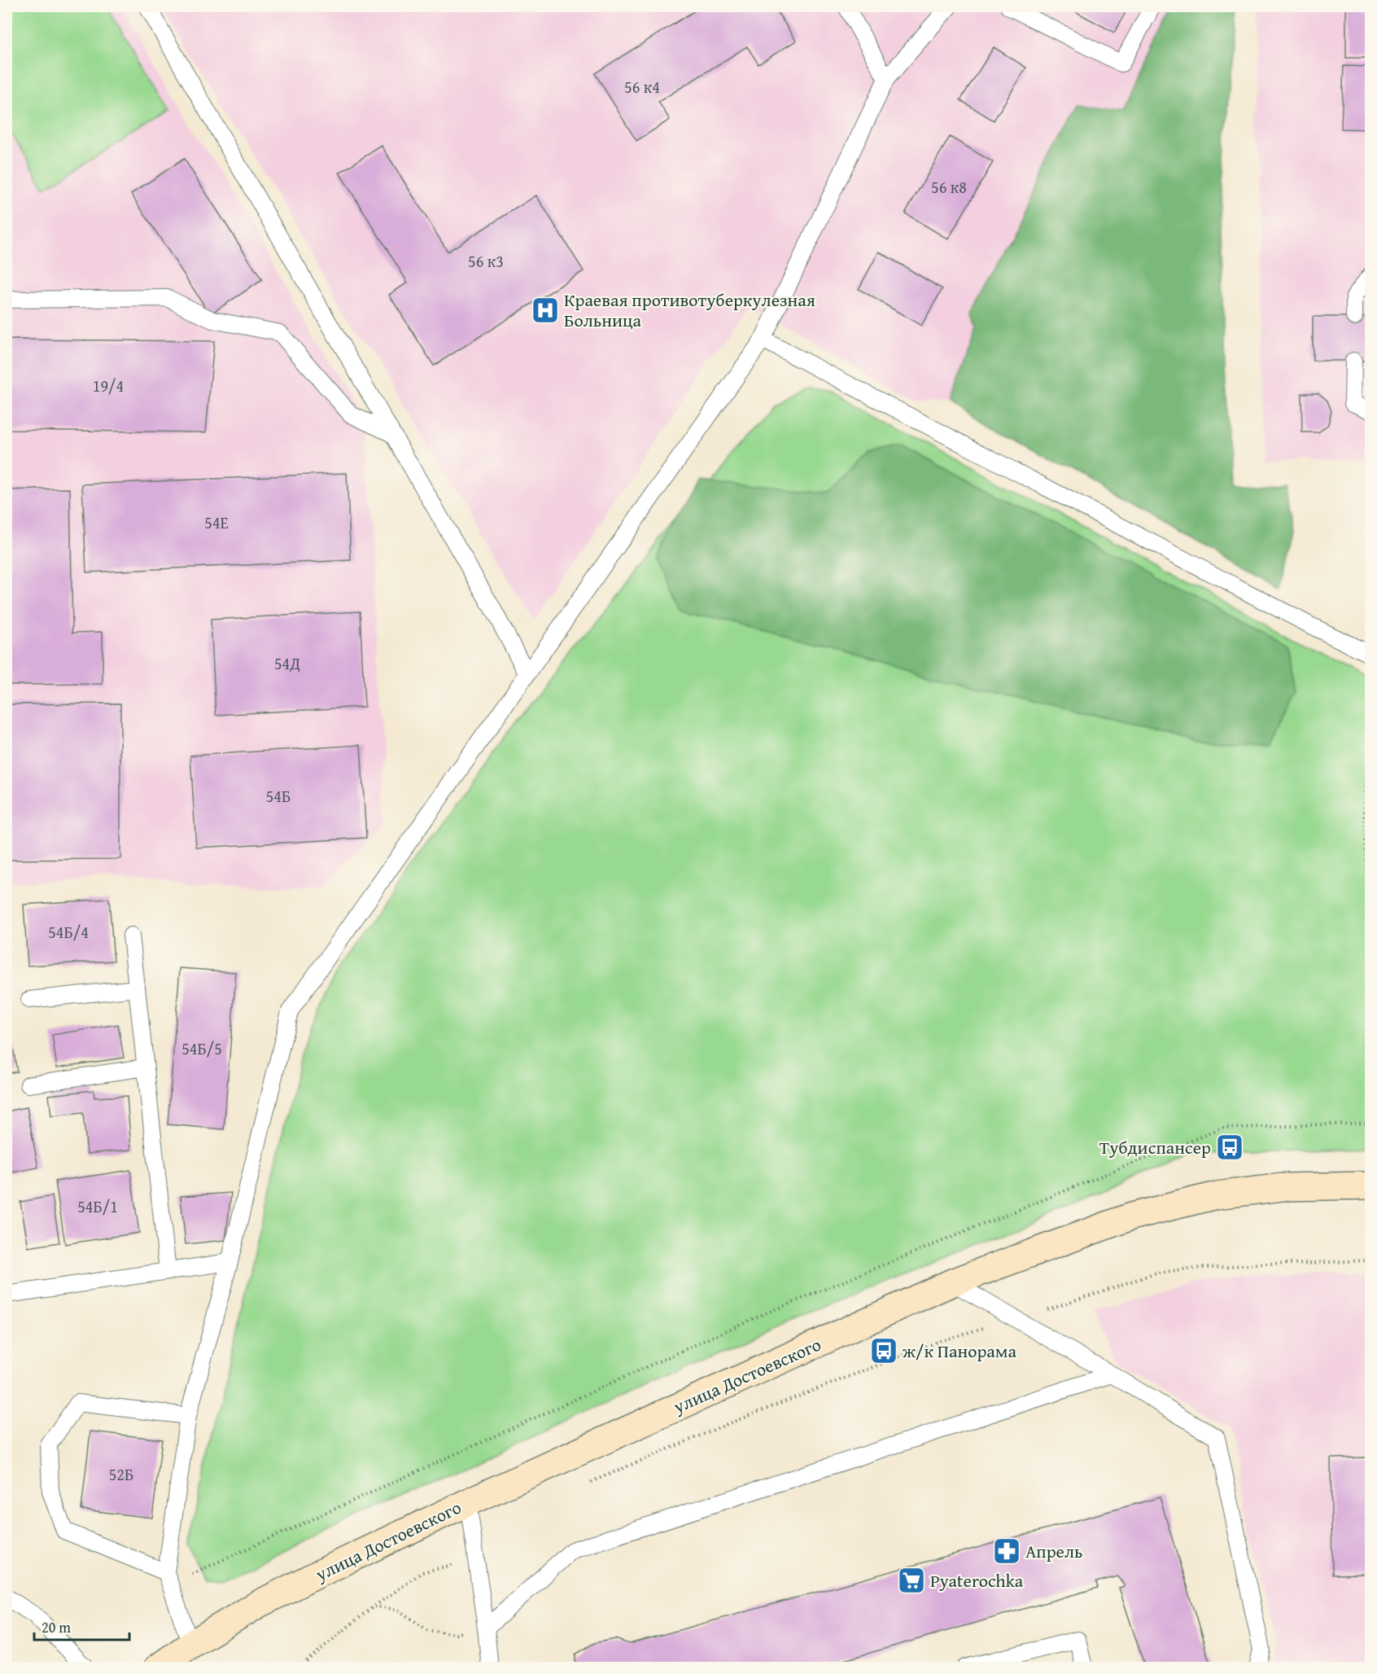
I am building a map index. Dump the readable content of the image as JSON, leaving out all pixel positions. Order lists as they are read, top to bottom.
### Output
{
  "streets": {
    "main road": ["улица Достоевского"]
  },
  "places": {
    "hospital": ["Краевая противотуберкулезная Больница"],
    "bus stop": ["Тубдиспансер", "ж/к Панорама"],
    "pharmacy": ["Апрель"],
    "supermarket": ["Pyaterochka"]
  },
  "house_numbers": [
    "56 к4",
    "56 к8",
    "56 к3",
    "19/4",
    "54Е",
    "54Д",
    "54Б",
    "54Б/4",
    "54Б/5",
    "54Б/1",
    "52Б"
  ],
  "scale_bar": "20 m"
}
